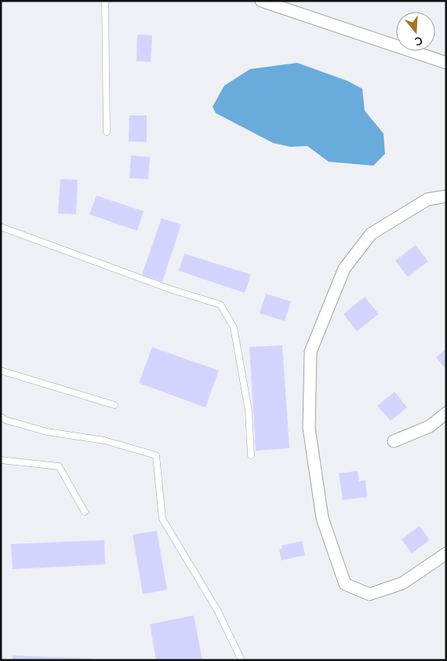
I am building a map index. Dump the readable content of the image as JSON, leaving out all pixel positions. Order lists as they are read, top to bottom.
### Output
{
  "north": "bottom"
}
